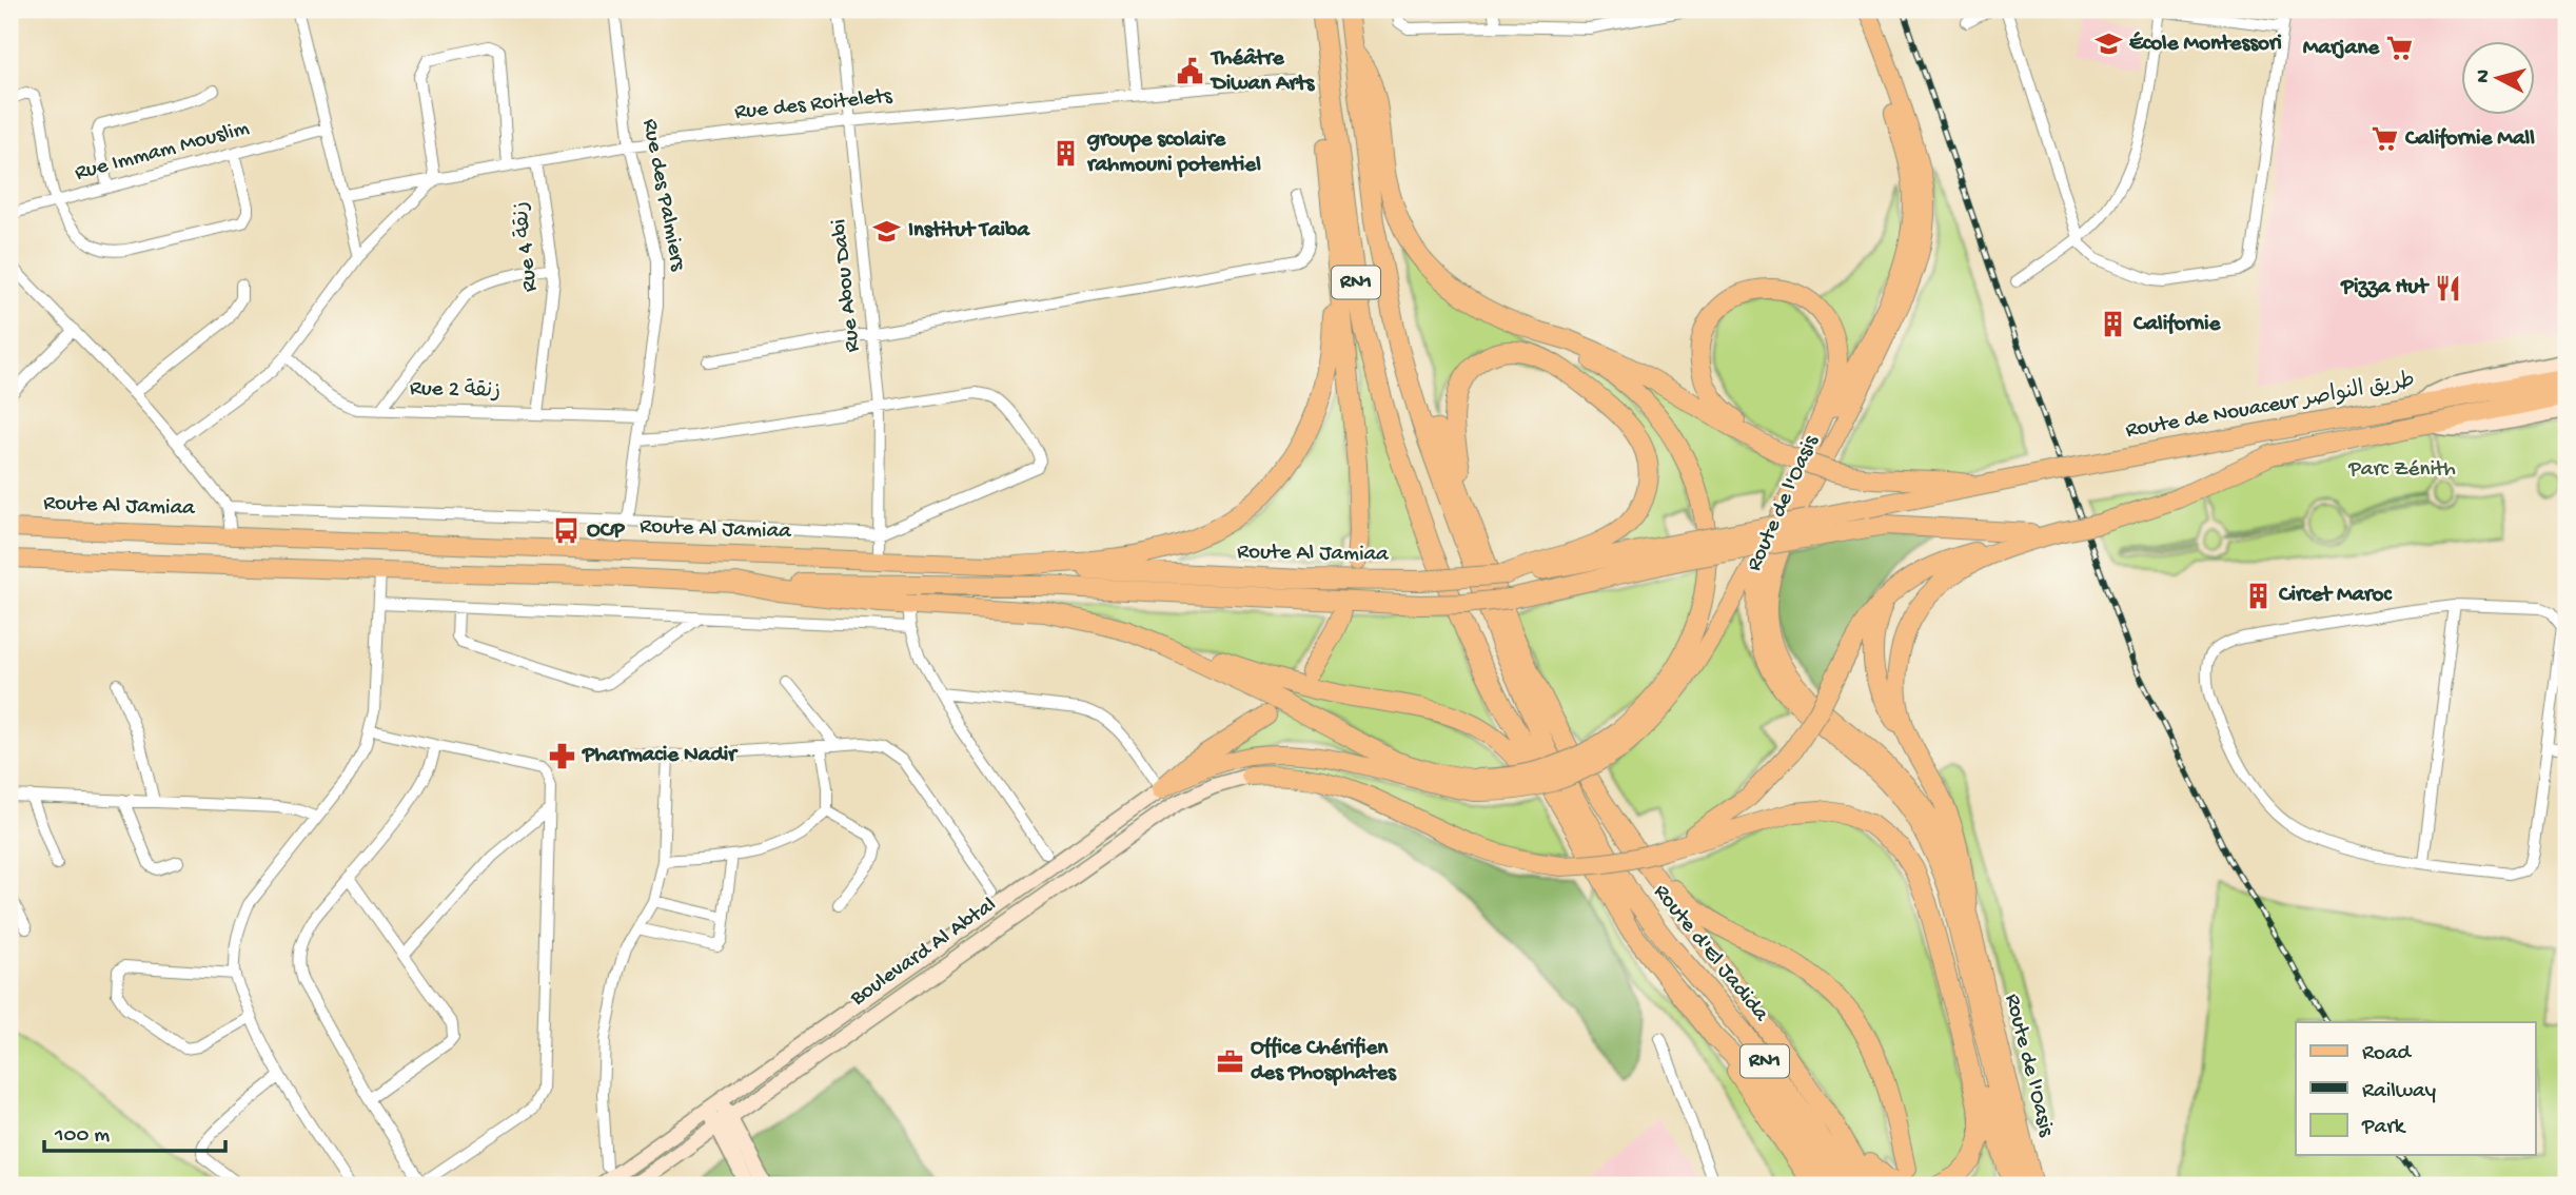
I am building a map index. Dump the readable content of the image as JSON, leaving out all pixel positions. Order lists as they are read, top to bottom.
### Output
{
  "streets": {
    "highway": [
      "RN1",
      "Route de Nouaceur طريق النواصر",
      "Route Al Jamiaa",
      "Route d'El Jadida"
    ],
    "main road": ["Route de l'Oasis", "Boulevard Al Abtal"],
    "street": [
      "Rue des Roitelets",
      "Rue Immam Mouslim",
      "Rue des Palmiers",
      "Rue 4 زنقة",
      "Rue Abou Dabi",
      "Rue 2 زنقة"
    ]
  },
  "crossings": [
    ["Rue des Roitelets", "Rue des Palmiers"],
    ["Rue des Roitelets", "Rue 4 زنقة"],
    ["Rue des Roitelets", "Rue Abou Dabi"],
    ["Rue des Palmiers", "Rue 2 زنقة"],
    ["Rue 4 زنقة", "Rue 2 زنقة"],
    ["RN1", "Route d'El Jadida"],
    ["Rue Abou Dabi", "Route Al Jamiaa"]
  ],
  "parks": ["Parc Zénith"],
  "places": {
    "school or university": ["École Montessori", "Institut Taiba"],
    "supermarket": ["Marjane", "Californie Mall"],
    "public building": ["Théâtre Diwan Arts"],
    "building": ["groupe scolaire rahmouni potentiel", "Californie", "Circet Maroc"],
    "restaurant": ["Pizza Hut"],
    "bus stop": ["OCP"],
    "pharmacy": ["Pharmacie Nadir"],
    "office": ["Office Chérifien des Phosphates"]
  },
  "legend": ["Road", "Railway", "Park"],
  "scale_bar": "100 m",
  "north": "left"
}
